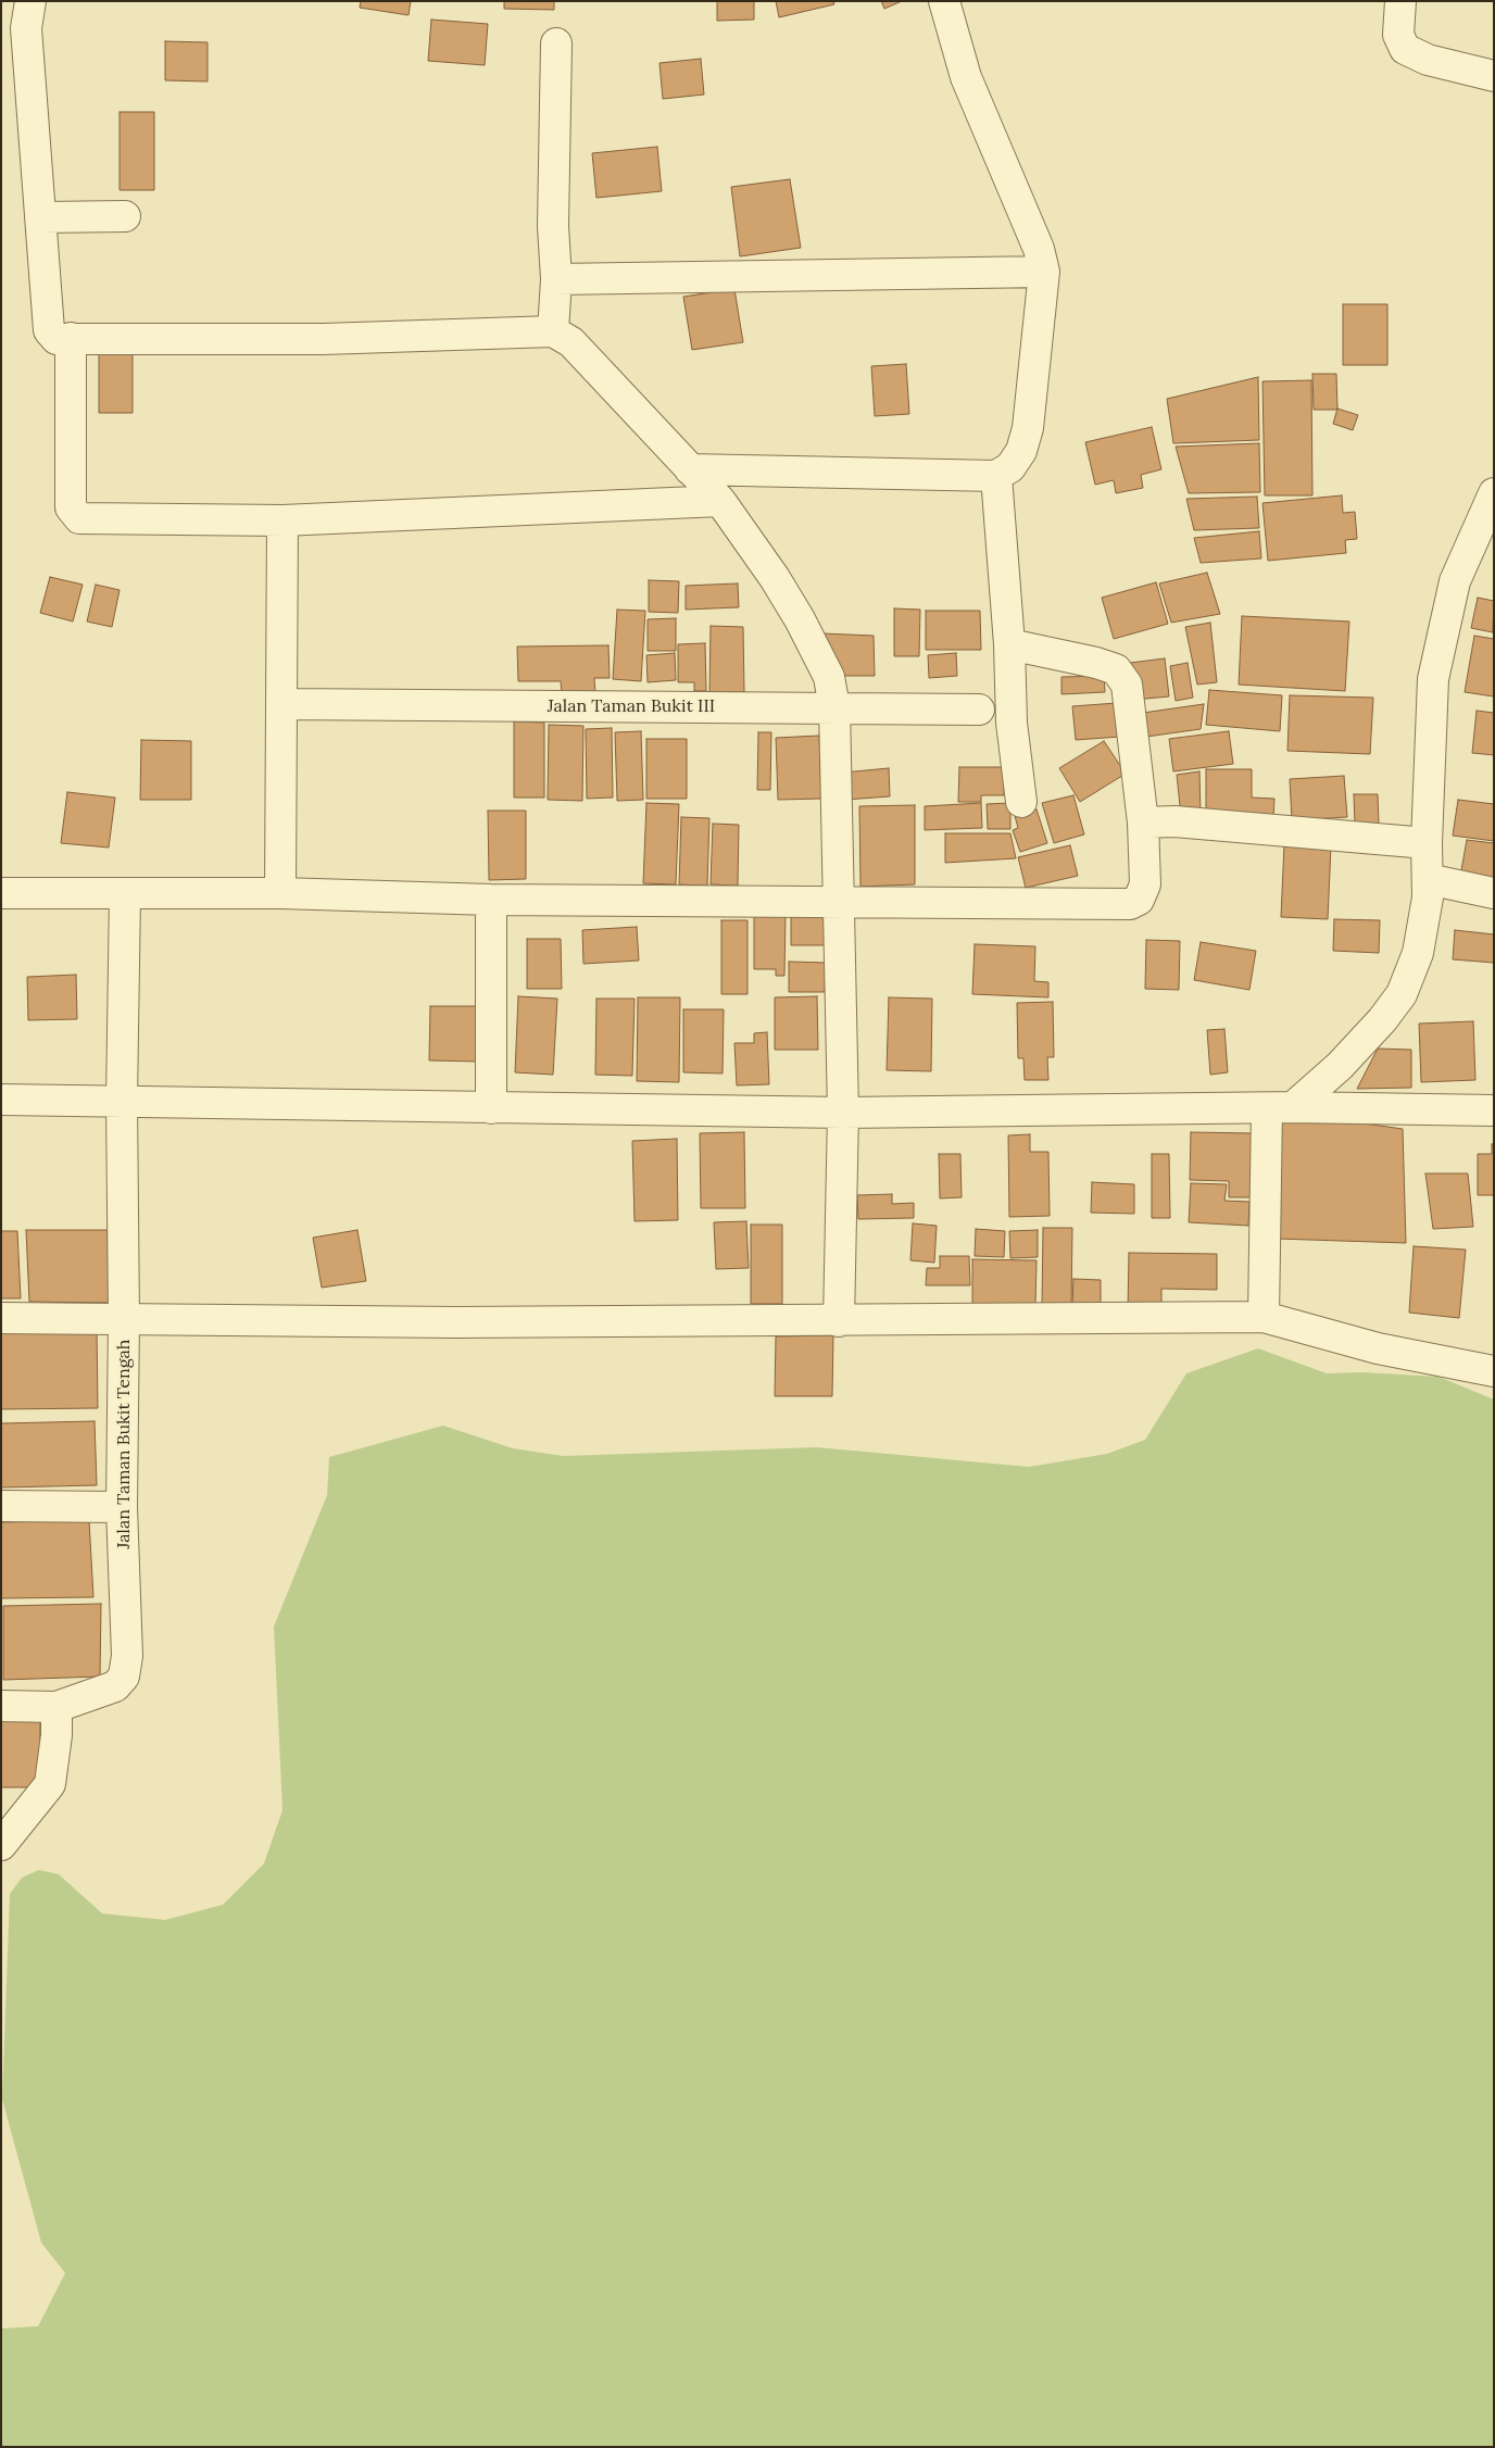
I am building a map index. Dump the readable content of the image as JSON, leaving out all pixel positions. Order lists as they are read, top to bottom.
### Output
{
  "streets": {
    "street": ["Jalan Taman Bukit III", "Jalan Taman Bukit Tengah"]
  }
}
